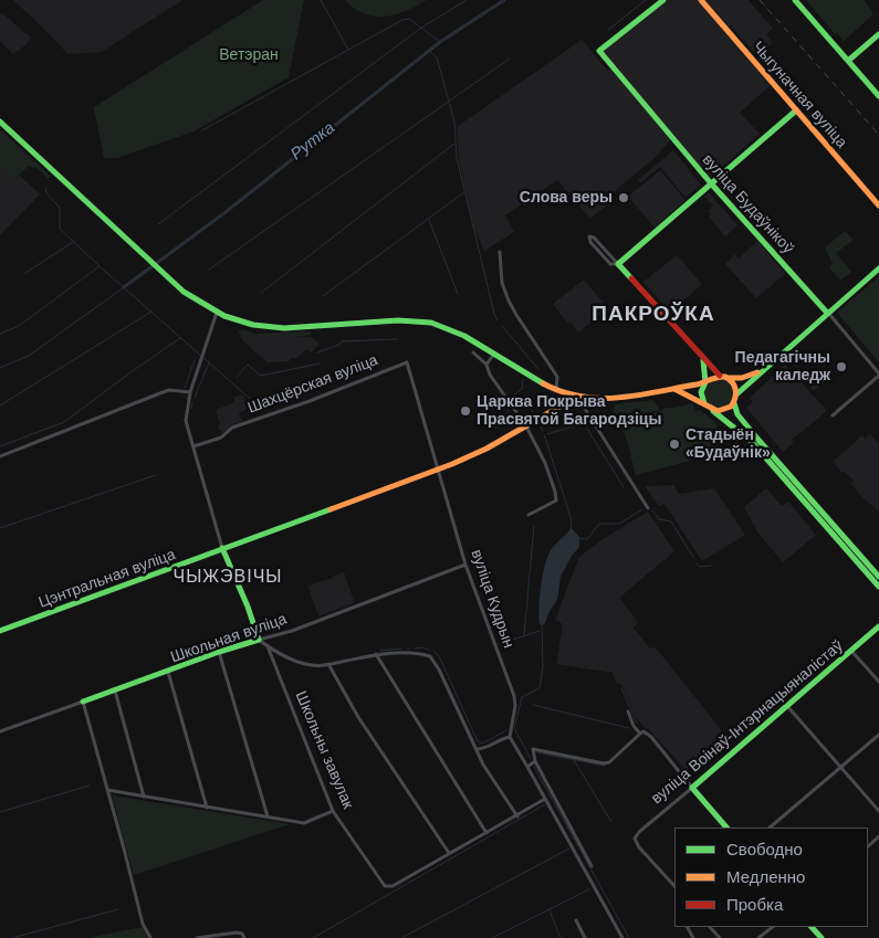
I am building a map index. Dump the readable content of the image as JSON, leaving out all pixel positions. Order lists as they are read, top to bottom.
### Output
{
  "streets": {
    "street": [
      "Чыгуначная вуліца",
      "вуліца Будаўнікоў",
      "Шахцёрская вуліца",
      "Цэнтральная вуліца",
      "вуліца Кудрын",
      "Школьная вуліца",
      "вуліца Воінаў-Інтэрнацыяналістаў",
      "Школьны завулак"
    ]
  },
  "crossings": [
    ["Шахцёрская вуліца", "Цэнтральная вуліца"],
    ["Шахцёрская вуліца", "вуліца Кудрын"],
    ["Цэнтральная вуліца", "вуліца Кудрын"],
    ["вуліца Кудрын", "Школьная вуліца"]
  ],
  "districts": ["ПАКРОЎКА", "ЧЫЖЭВІЧЫ"],
  "water": ["Рутка"],
  "parks": ["Ветэран"],
  "places": [
    "Слова веры",
    "Педагагічны каледж",
    "Царква Покрыва Прасвятой Багародзіцы",
    "Стадыён «Будаўнік»"
  ],
  "legend": ["Свободно", "Медленно", "Пробка"]
}
